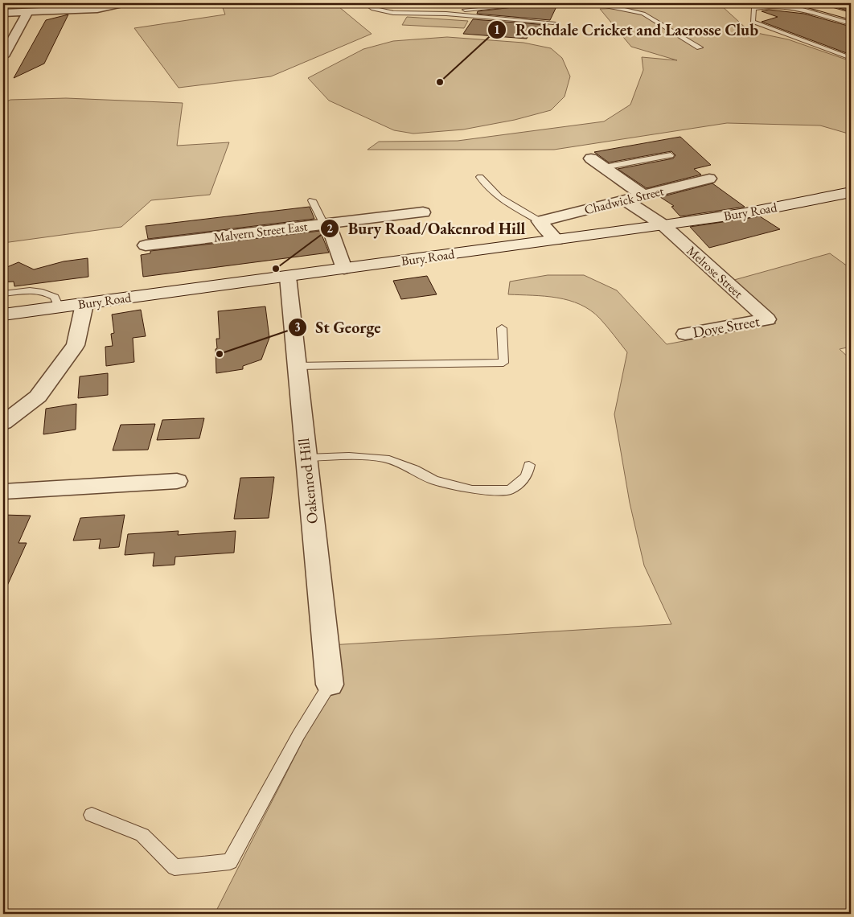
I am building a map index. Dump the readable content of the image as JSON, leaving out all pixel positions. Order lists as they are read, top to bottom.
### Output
{
  "streets": {
    "main road": ["Bury Road"],
    "street": [
      "Chadwick Street",
      "Malvern Street East",
      "Melrose Street",
      "Dove Street",
      "Oakenrod Hill"
    ]
  },
  "crossings": [
    ["Chadwick Street", "Melrose Street"],
    ["Bury Road", "Melrose Street"],
    ["Bury Road", "Oakenrod Hill"],
    ["Melrose Street", "Dove Street"]
  ],
  "places": ["Rochdale Cricket and Lacrosse Club", "Bury Road/Oakenrod Hill", "St George"]
}
